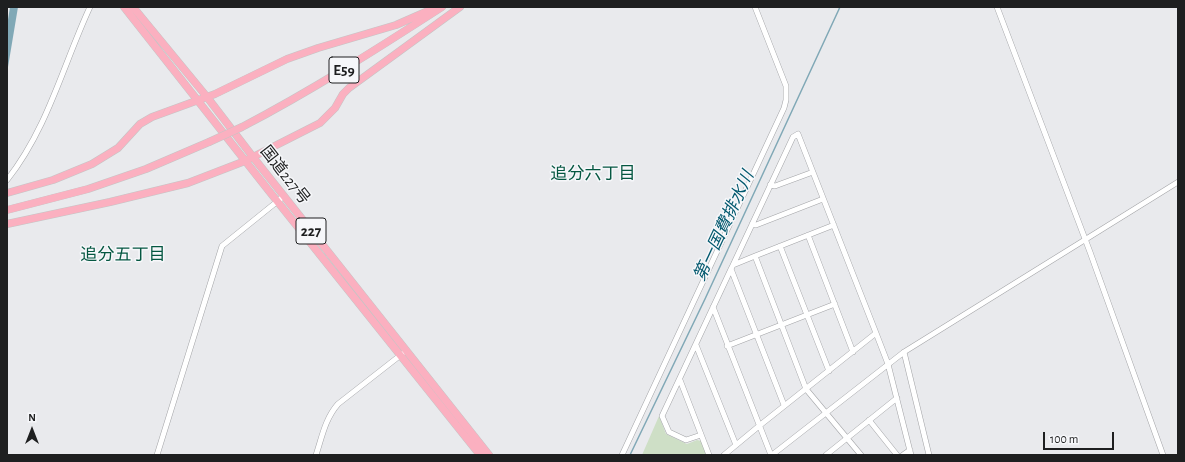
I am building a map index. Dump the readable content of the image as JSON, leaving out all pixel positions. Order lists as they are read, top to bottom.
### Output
{
  "streets": {
    "highway": ["E59", "国道227号", "227"]
  },
  "districts": ["追分六丁目", "追分五丁目"],
  "water": ["第一国費排水川"],
  "scale_bar": "100 m",
  "north": "top"
}
